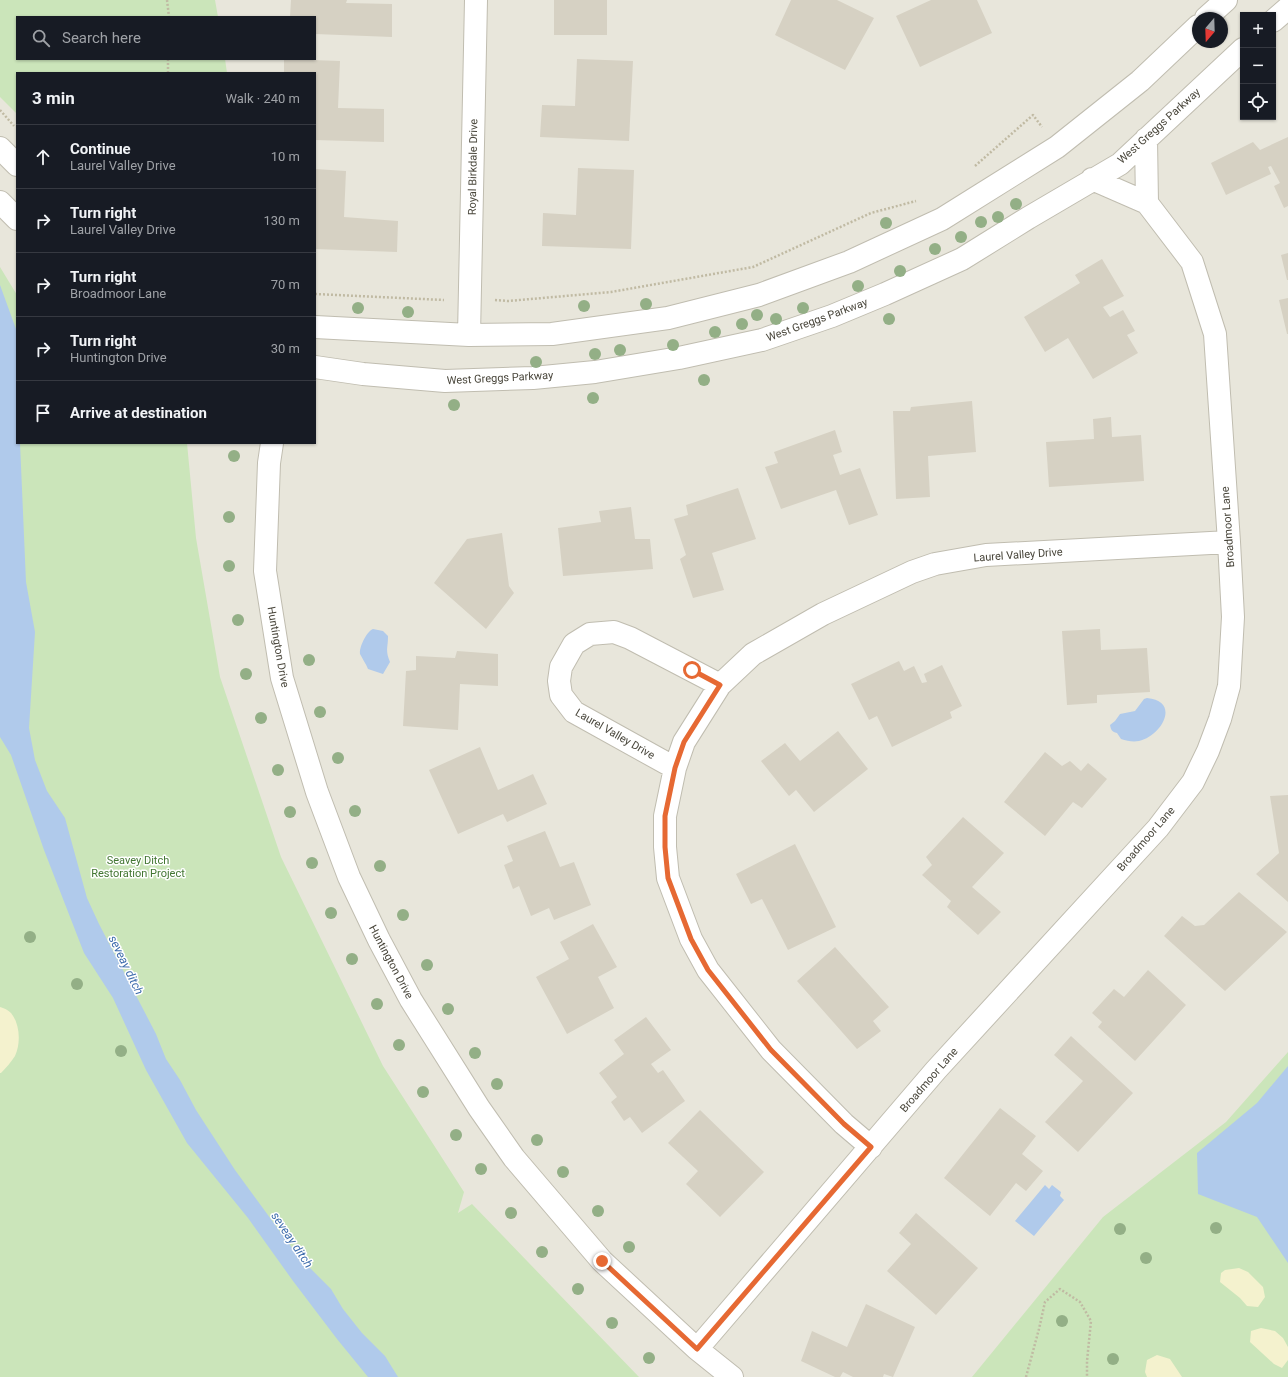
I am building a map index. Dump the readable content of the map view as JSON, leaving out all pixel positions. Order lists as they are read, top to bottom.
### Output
{
  "streets": {
    "street": [
      "West Greggs Parkway",
      "Royal Birkdale Drive",
      "Broadmoor Lane",
      "Laurel Valley Drive",
      "Huntington Drive"
    ]
  },
  "crossings": [
    ["West Greggs Parkway", "Broadmoor Lane"],
    ["Broadmoor Lane", "Laurel Valley Drive"],
    ["Broadmoor Lane", "Huntington Drive"]
  ],
  "water": ["seveay ditch"],
  "parks": ["Seavey Ditch Restoration Project"],
  "north": "bottom",
  "page": {
    "map_buttons": ["+", "−"],
    "search": "Search here",
    "heading": ["3 min", "Walk · 240 m"],
    "list": [
      ["Continue", "Laurel Valley Drive", "10 m"],
      ["Turn right", "Laurel Valley Drive", "130 m"],
      ["Turn right", "Broadmoor Lane", "70 m"],
      ["Turn right", "Huntington Drive", "30 m"],
      "Arrive at destination"
    ]
  }
}
